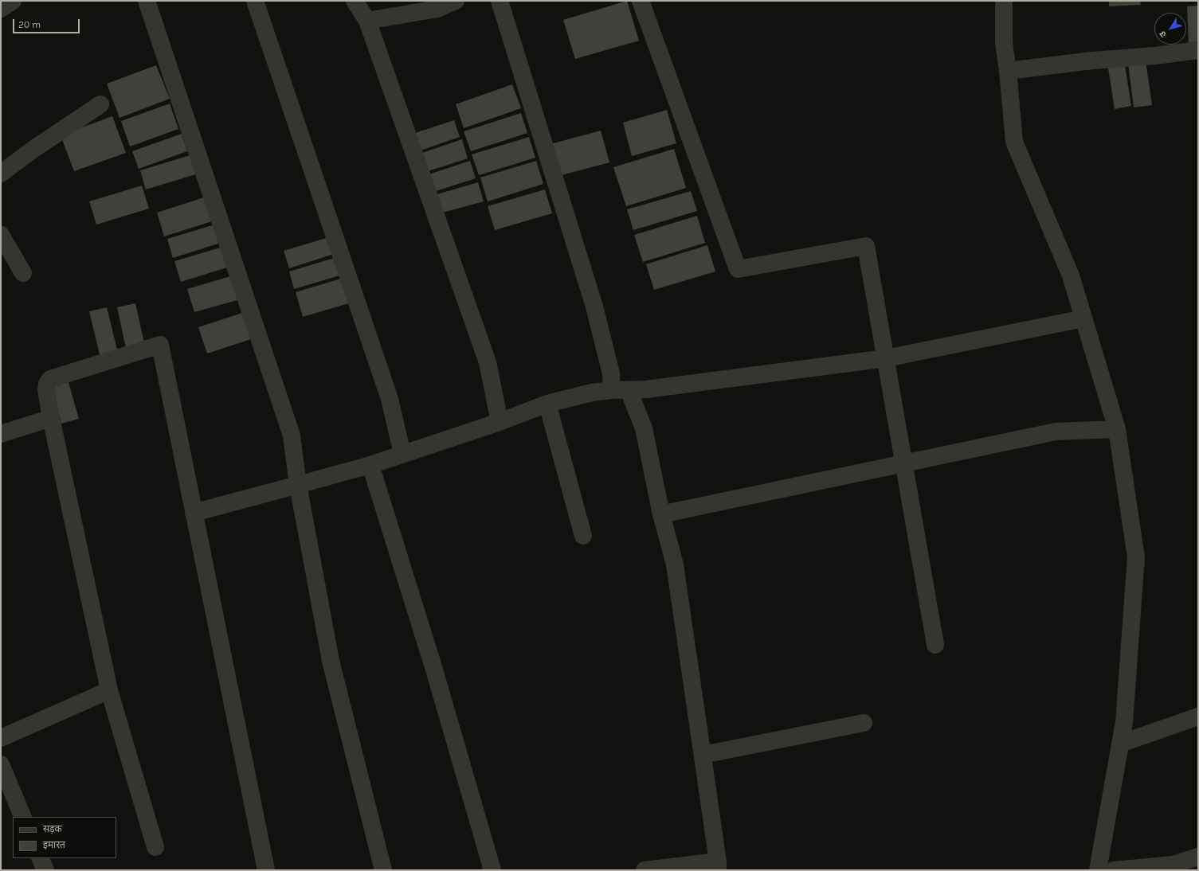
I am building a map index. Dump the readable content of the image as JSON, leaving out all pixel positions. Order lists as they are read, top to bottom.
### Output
{
  "legend": ["सड़क", "इमारत"],
  "scale_bar": "20 m",
  "north": "bottom left"
}
